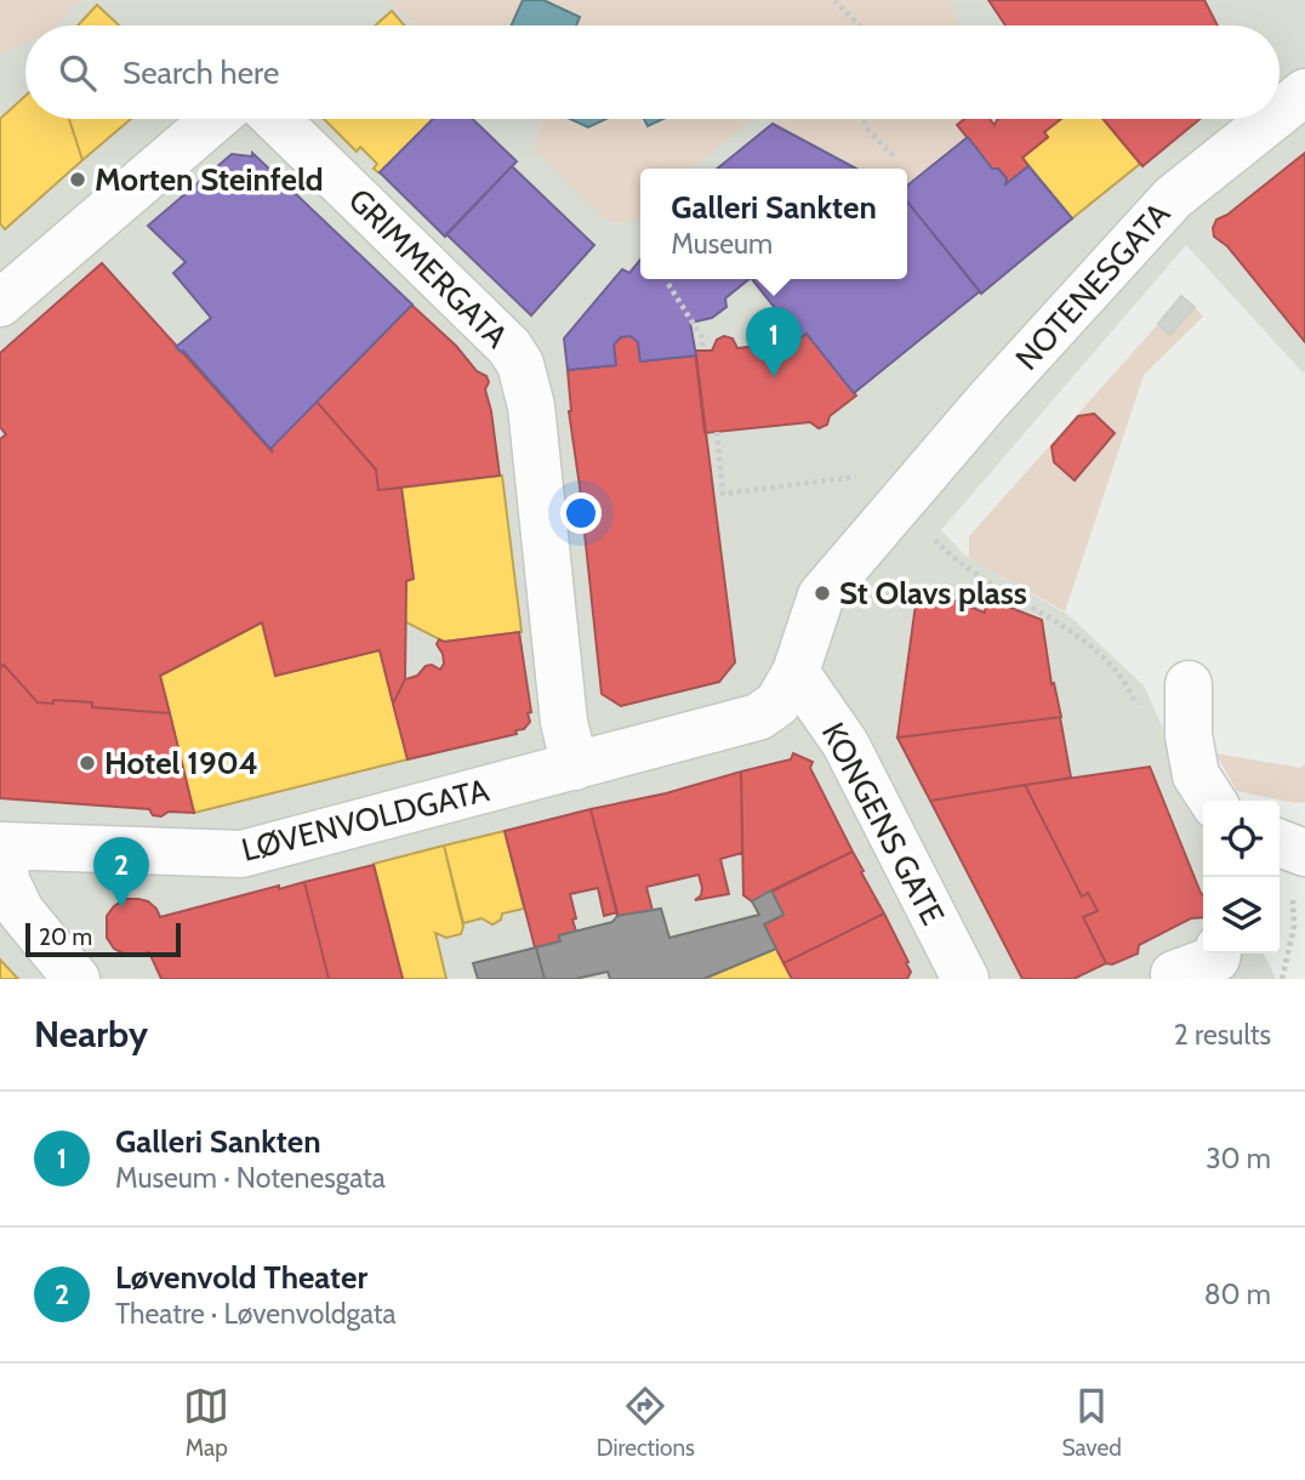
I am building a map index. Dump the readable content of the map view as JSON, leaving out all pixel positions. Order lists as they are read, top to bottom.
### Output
{
  "streets": {
    "street": [
      "GRIMMERGATA",
      "NOTENESGATA",
      "LØVENVOLDGATA",
      "KONGENS GATE"
    ]
  },
  "crossings": [
    ["GRIMMERGATA", "LØVENVOLDGATA"]
  ],
  "places": ["Morten Steinfeld", "St Olavs plass", "Hotel 1904"],
  "scale_bar": "20 m",
  "page": {
    "search": "Search here",
    "popup": ["Galleri Sankten", "Museum"],
    "pins": ["1", "2"],
    "scale": "20 m",
    "heading": ["Nearby", "2 results"],
    "list": [
      {
        "mark": "1",
        "name": "Galleri Sankten",
        "note": "Museum · Notenesgata",
        "value": "30 m"
      },
      {
        "mark": "2",
        "name": "Løvenvold Theater",
        "note": "Theatre · Løvenvoldgata",
        "value": "80 m"
      }
    ],
    "nav": ["Map", "Directions", "Saved"]
  }
}
